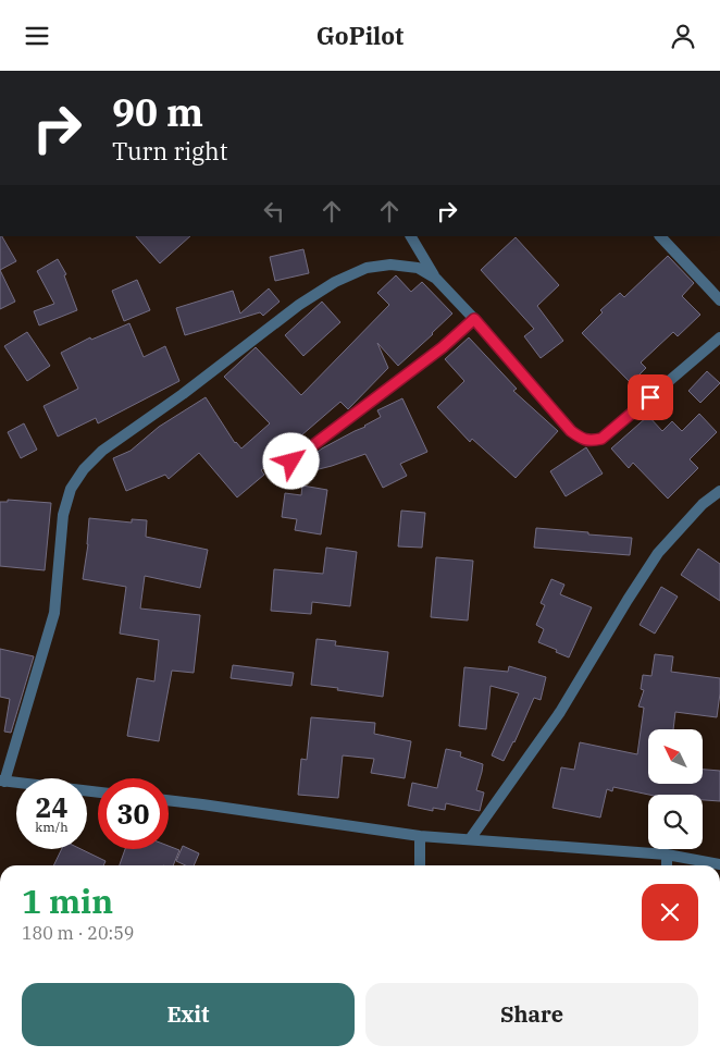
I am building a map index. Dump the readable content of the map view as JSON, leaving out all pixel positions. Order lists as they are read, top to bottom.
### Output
{
  "north": "top left",
  "page": {
    "header": "GoPilot",
    "turn": ["90 m", "Turn right"],
    "speed": "24 km/h",
    "limit": "30",
    "heading": ["1 min", "180 m · 20:59"],
    "buttons": ["Exit", "Share"]
  }
}
